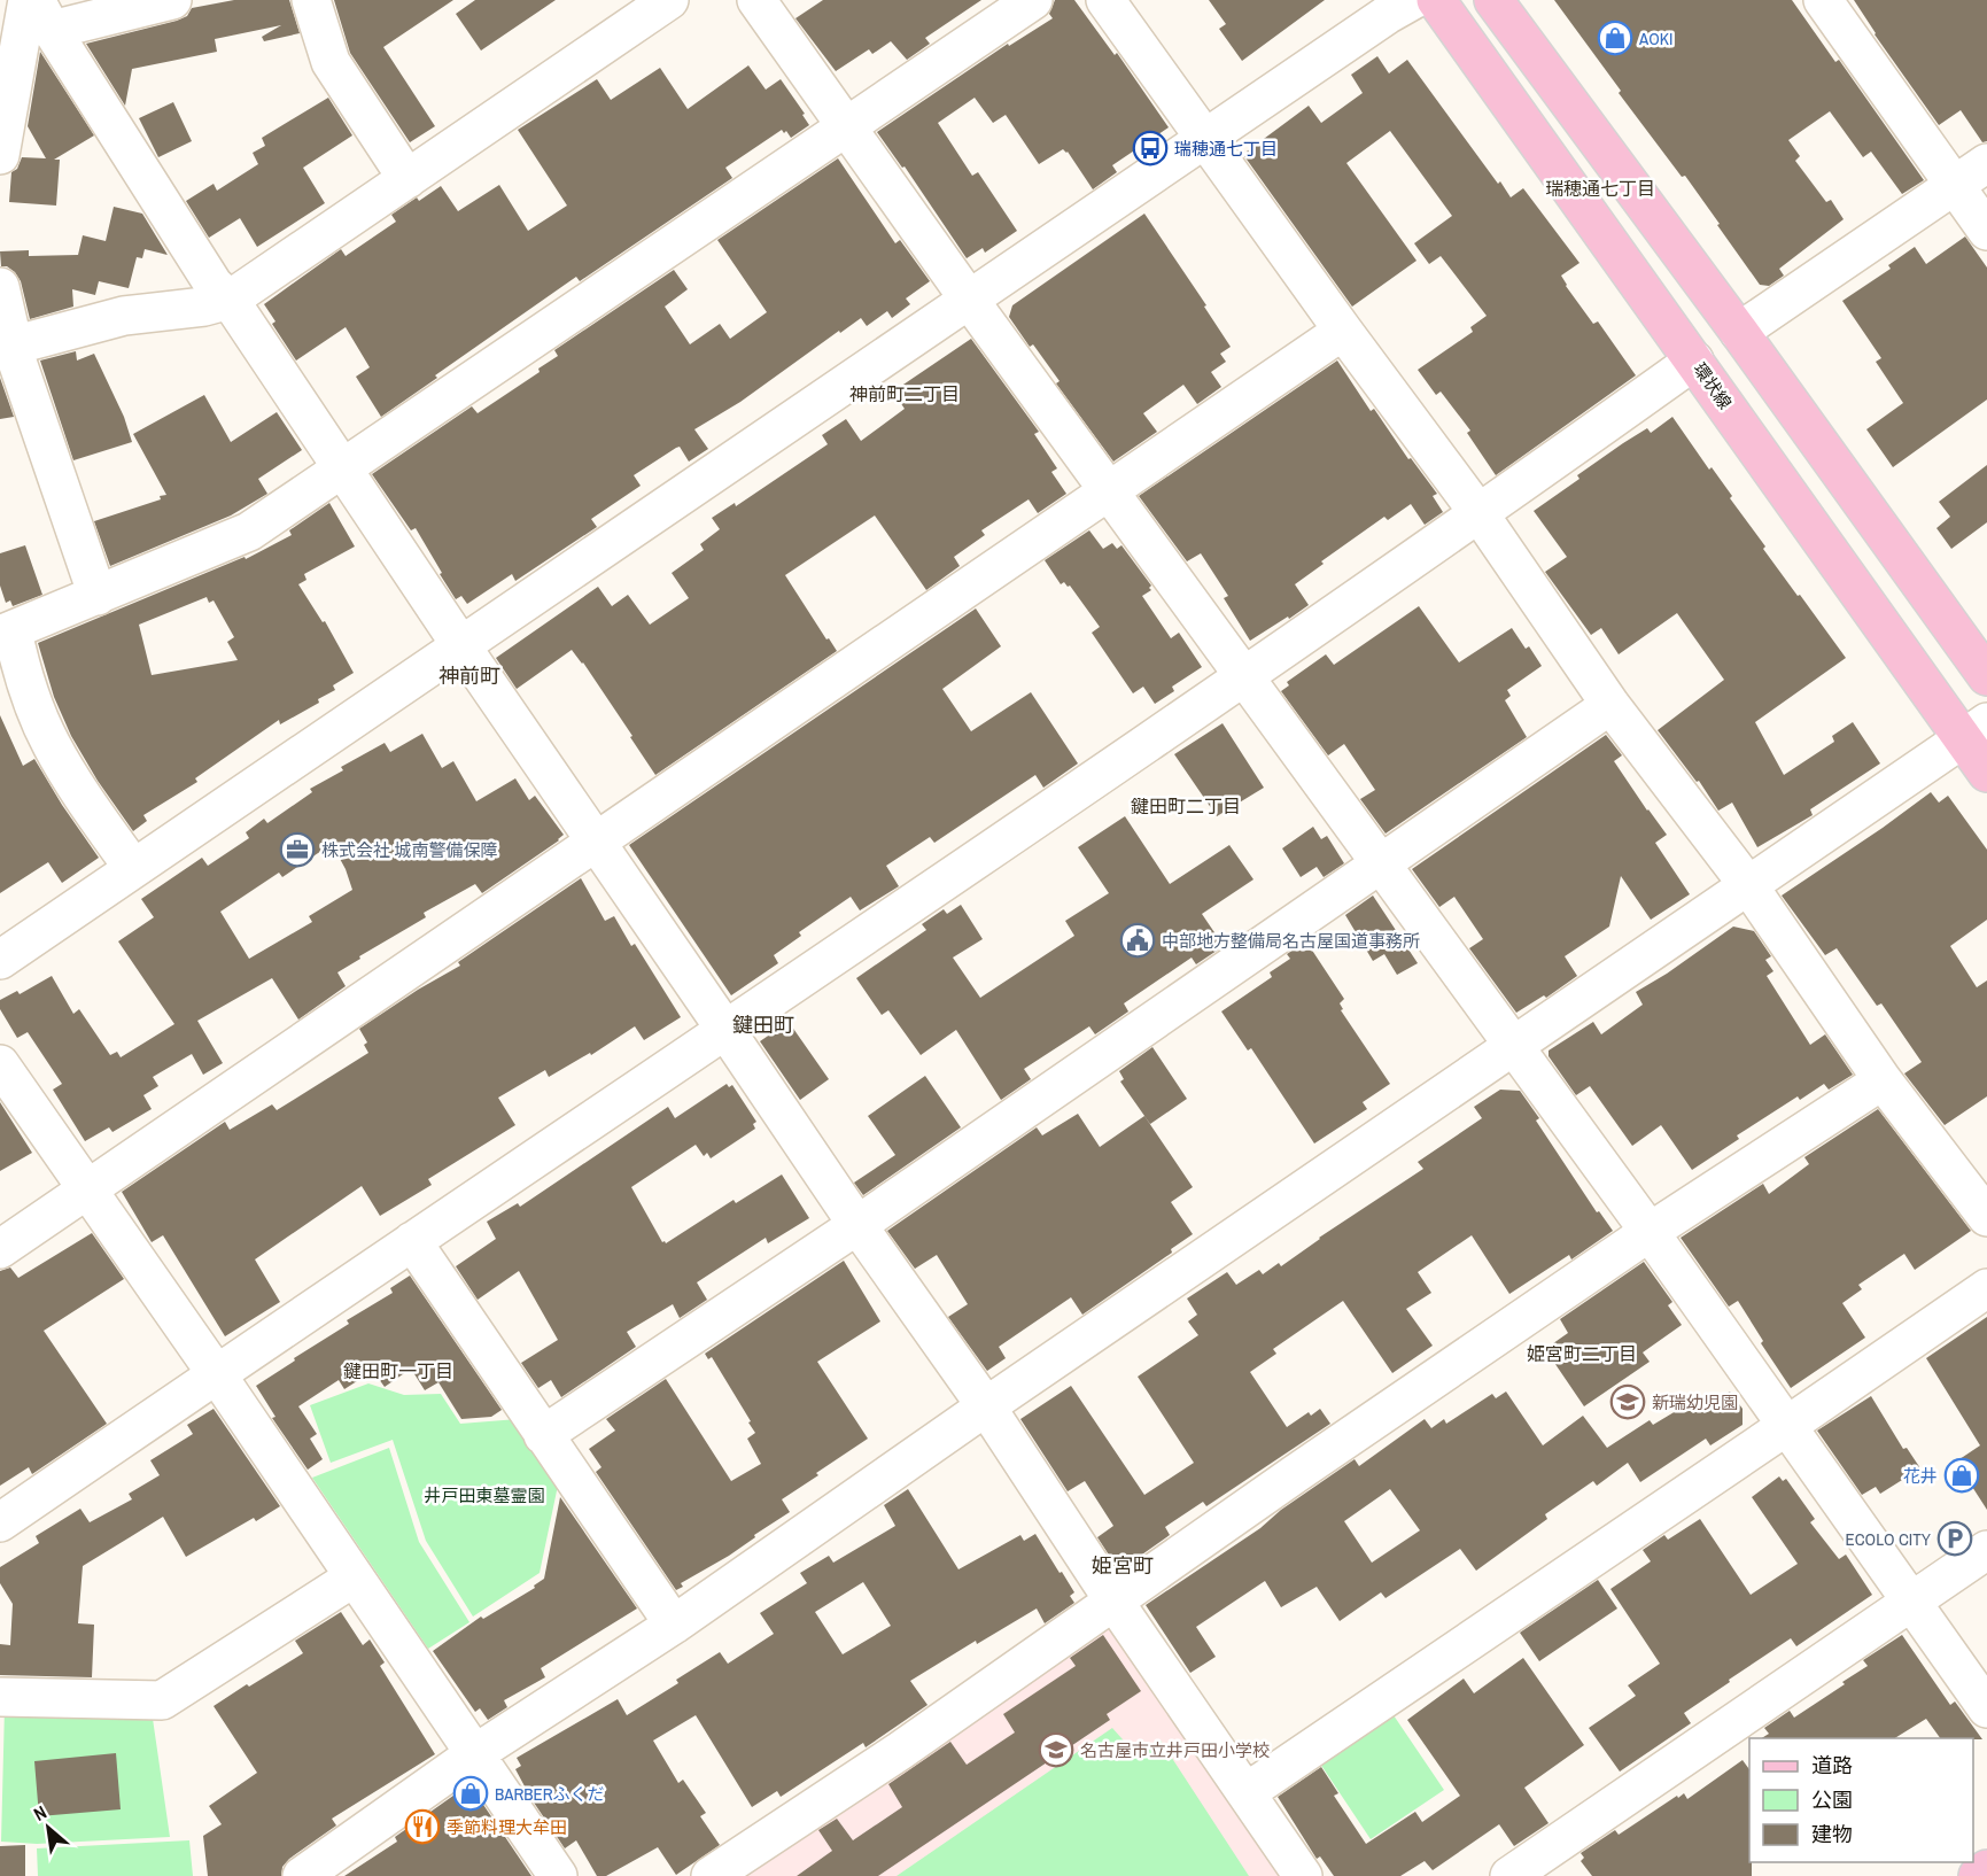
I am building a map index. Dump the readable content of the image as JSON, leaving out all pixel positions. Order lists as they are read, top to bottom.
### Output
{
  "streets": {
    "main road": ["環状線"]
  },
  "districts": [
    "瑞穂通七丁目",
    "神前町二丁目",
    "神前町",
    "鍵田町二丁目",
    "鍵田町",
    "姫宮町二丁目",
    "鍵田町一丁目",
    "姫宮町"
  ],
  "parks": ["井戸田東墓霊園"],
  "places": {
    "shop": ["AOKI", "花井", "BARBERふくだ"],
    "bus stop": ["瑞穂通七丁目"],
    "office": ["株式会社 城南警備保障"],
    "public building": ["中部地方整備局名古屋国道事務所"],
    "school or university": ["新瑞幼児園", "名古屋市立井戸田小学校"],
    "parking": ["ECOLO CITY"],
    "restaurant": ["季節料理大牟田"]
  },
  "legend": ["道路", "公園", "建物"],
  "north": "top left"
}
